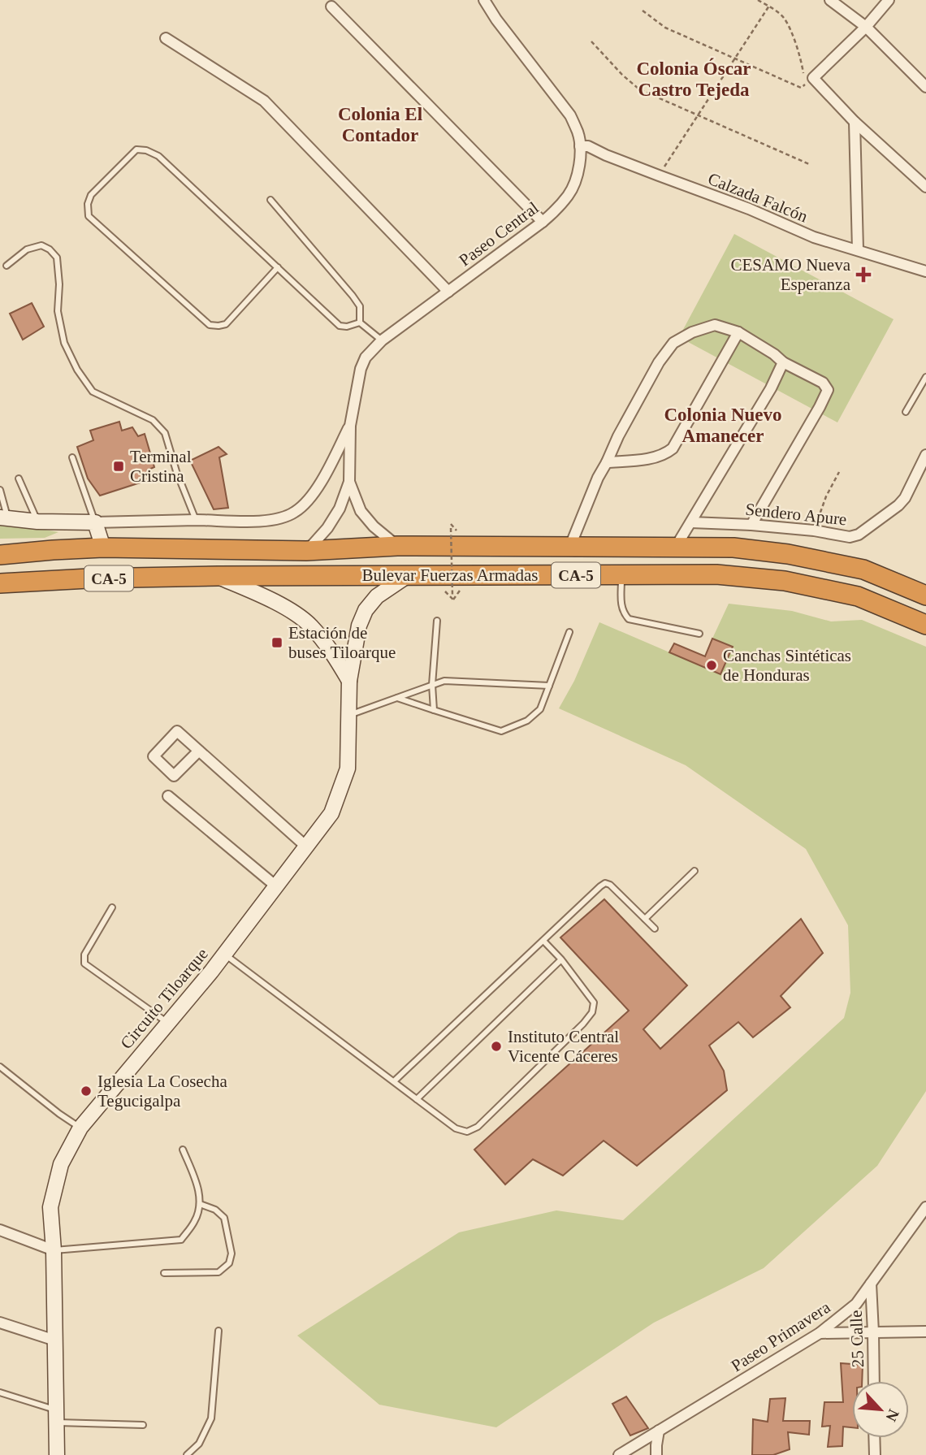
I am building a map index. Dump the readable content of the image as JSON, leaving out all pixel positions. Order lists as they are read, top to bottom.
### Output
{
  "streets": {
    "highway": ["Bulevar Fuerzas Armadas", "CA-5"],
    "street": [
      "Calzada Falcón",
      "Paseo Central",
      "Sendero Apure",
      "Circuito Tiloarque",
      "Paseo Primavera",
      "25 Calle"
    ]
  },
  "crossings": [
    ["Calzada Falcón", "Paseo Central"],
    ["Paseo Central", "Bulevar Fuerzas Armadas"],
    ["Bulevar Fuerzas Armadas", "Circuito Tiloarque"],
    ["Paseo Primavera", "25 Calle"]
  ],
  "districts": ["Colonia Óscar Castro Tejeda", "Colonia El Contador", "Colonia Nuevo Amanecer"],
  "places": {
    "health": ["CESAMO Nueva Esperanza"],
    "transit": ["Terminal Cristina", "Estación de buses Tiloarque"],
    "other": ["Canchas Sintéticas de Honduras", "Instituto Central Vicente Cáceres", "Iglesia La Cosecha Tegucigalpa"]
  },
  "north": "bottom right"
}
